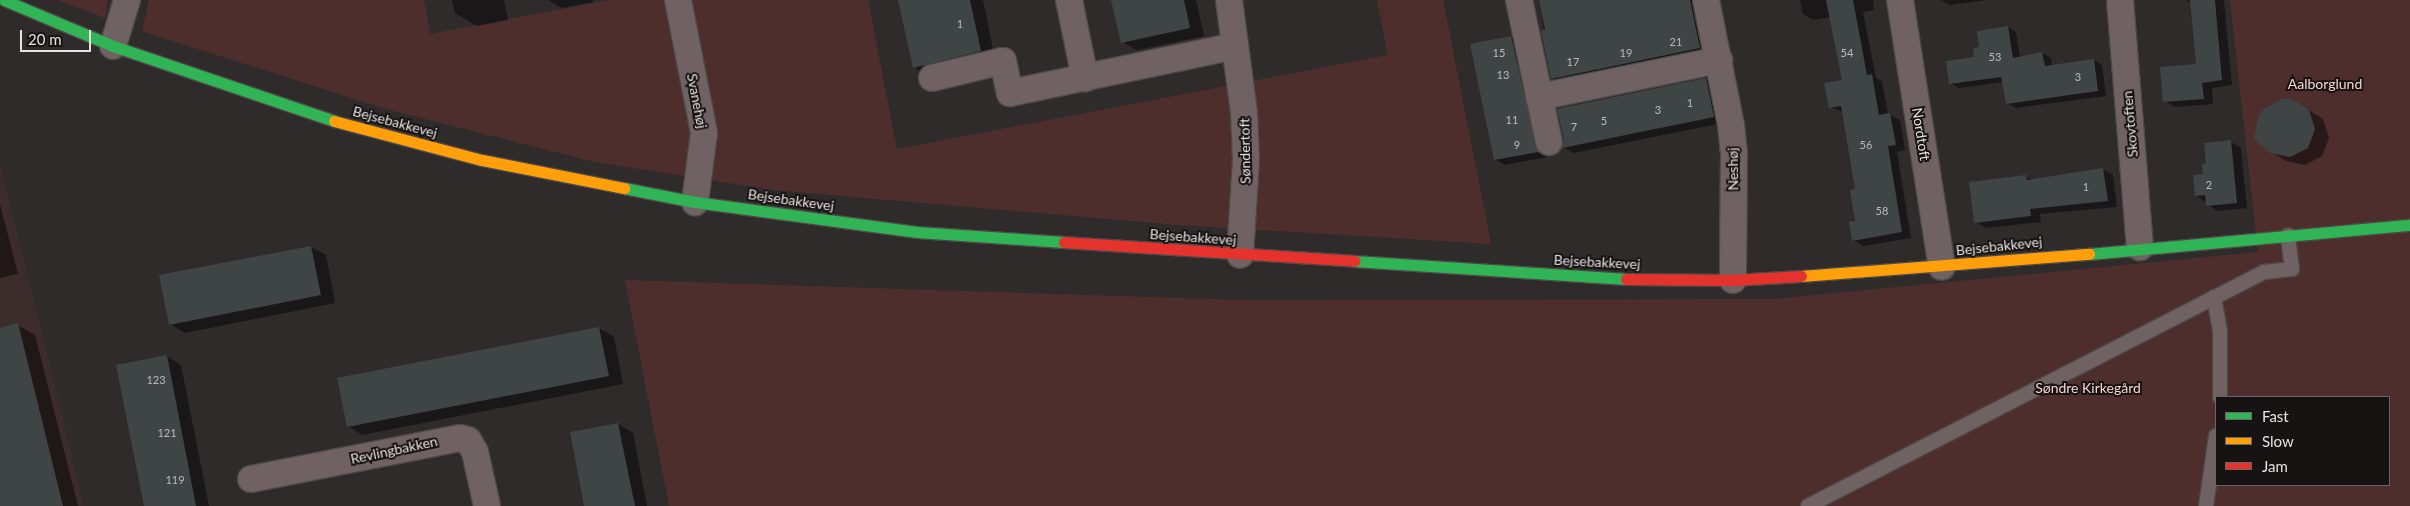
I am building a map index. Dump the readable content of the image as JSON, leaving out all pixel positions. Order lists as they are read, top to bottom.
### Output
{
  "streets": {
    "street": [
      "Svanehøj",
      "Bejsebakkevej",
      "Skovtoften",
      "Nordtoft",
      "Søndertoft",
      "Neshøj",
      "Revlingbakken"
    ]
  },
  "crossings": [
    ["Svanehøj", "Bejsebakkevej"],
    ["Bejsebakkevej", "Skovtoften"],
    ["Bejsebakkevej", "Nordtoft"],
    ["Bejsebakkevej", "Søndertoft"],
    ["Bejsebakkevej", "Neshøj"]
  ],
  "parks": ["Aalborglund", "Søndre Kirkegård"],
  "house_numbers": [
    "1",
    "21",
    "15",
    "19",
    "54",
    "53",
    "17",
    "13",
    "3",
    "1",
    "3",
    "11",
    "5",
    "7",
    "9",
    "56",
    "2",
    "1",
    "58",
    "123",
    "121",
    "119"
  ],
  "legend": ["Fast", "Slow", "Jam"],
  "scale_bar": "20 m"
}
